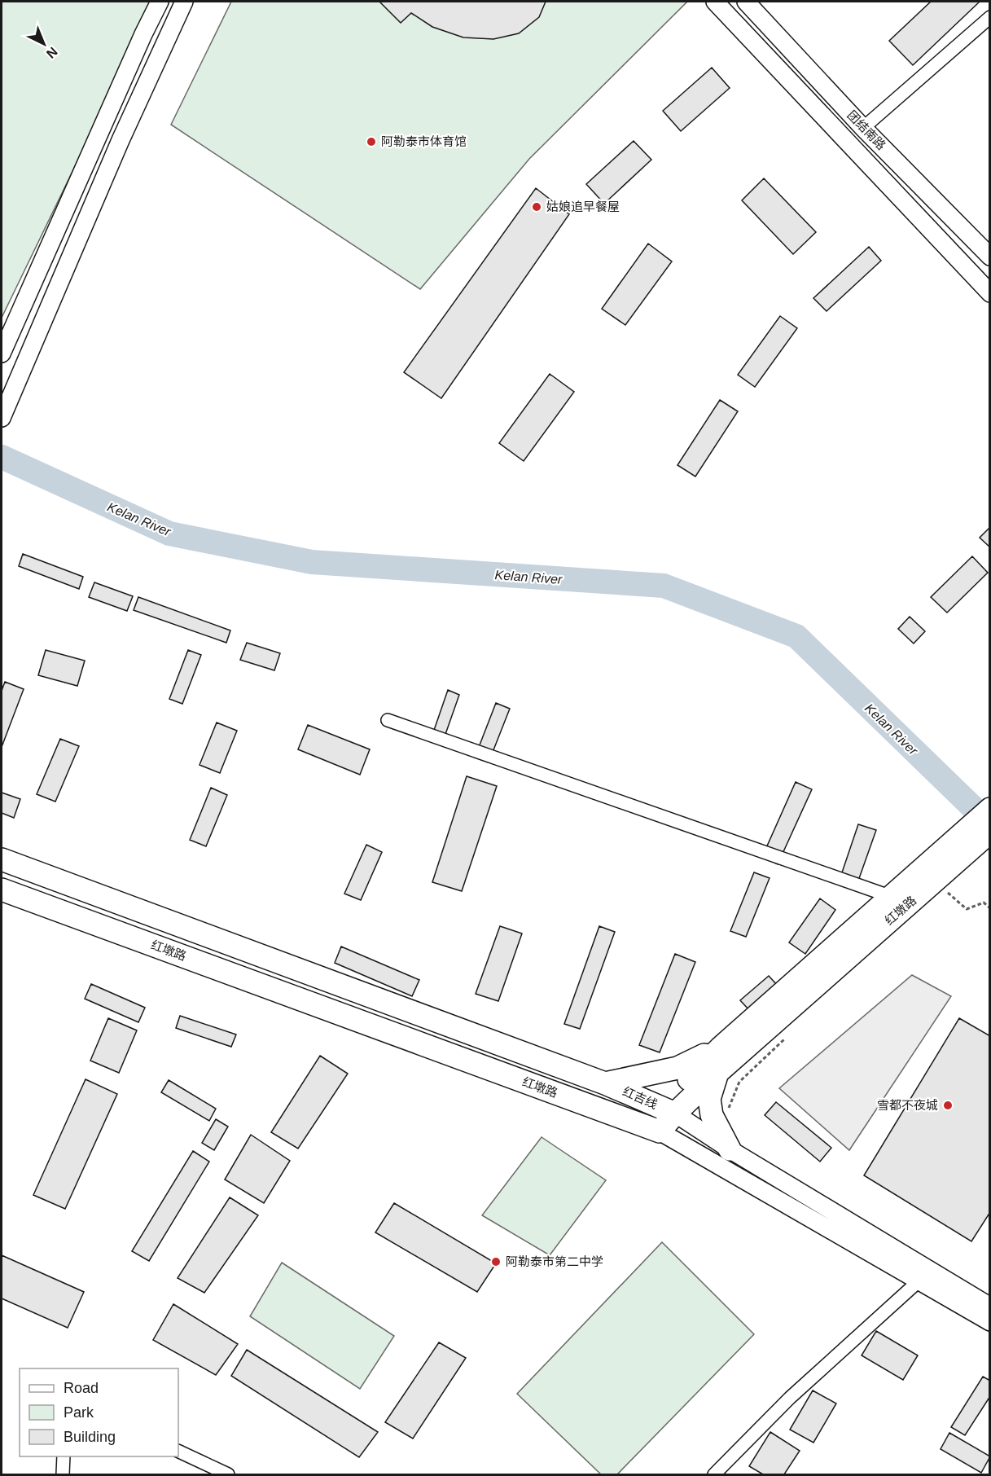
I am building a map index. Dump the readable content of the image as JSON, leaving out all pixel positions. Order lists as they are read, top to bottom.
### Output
{
  "streets": {
    "highway": ["红墩路", "红吉线"],
    "main road": ["团结南路"]
  },
  "crossings": [
    ["红墩路", "红吉线"]
  ],
  "water": ["Kelan River"],
  "places": [
    "阿勒泰市体育馆",
    "姑娘追早餐屋",
    "雪都不夜城",
    "阿勒泰市第二中学"
  ],
  "legend": ["Road", "Park", "Building"],
  "north": "bottom right"
}
